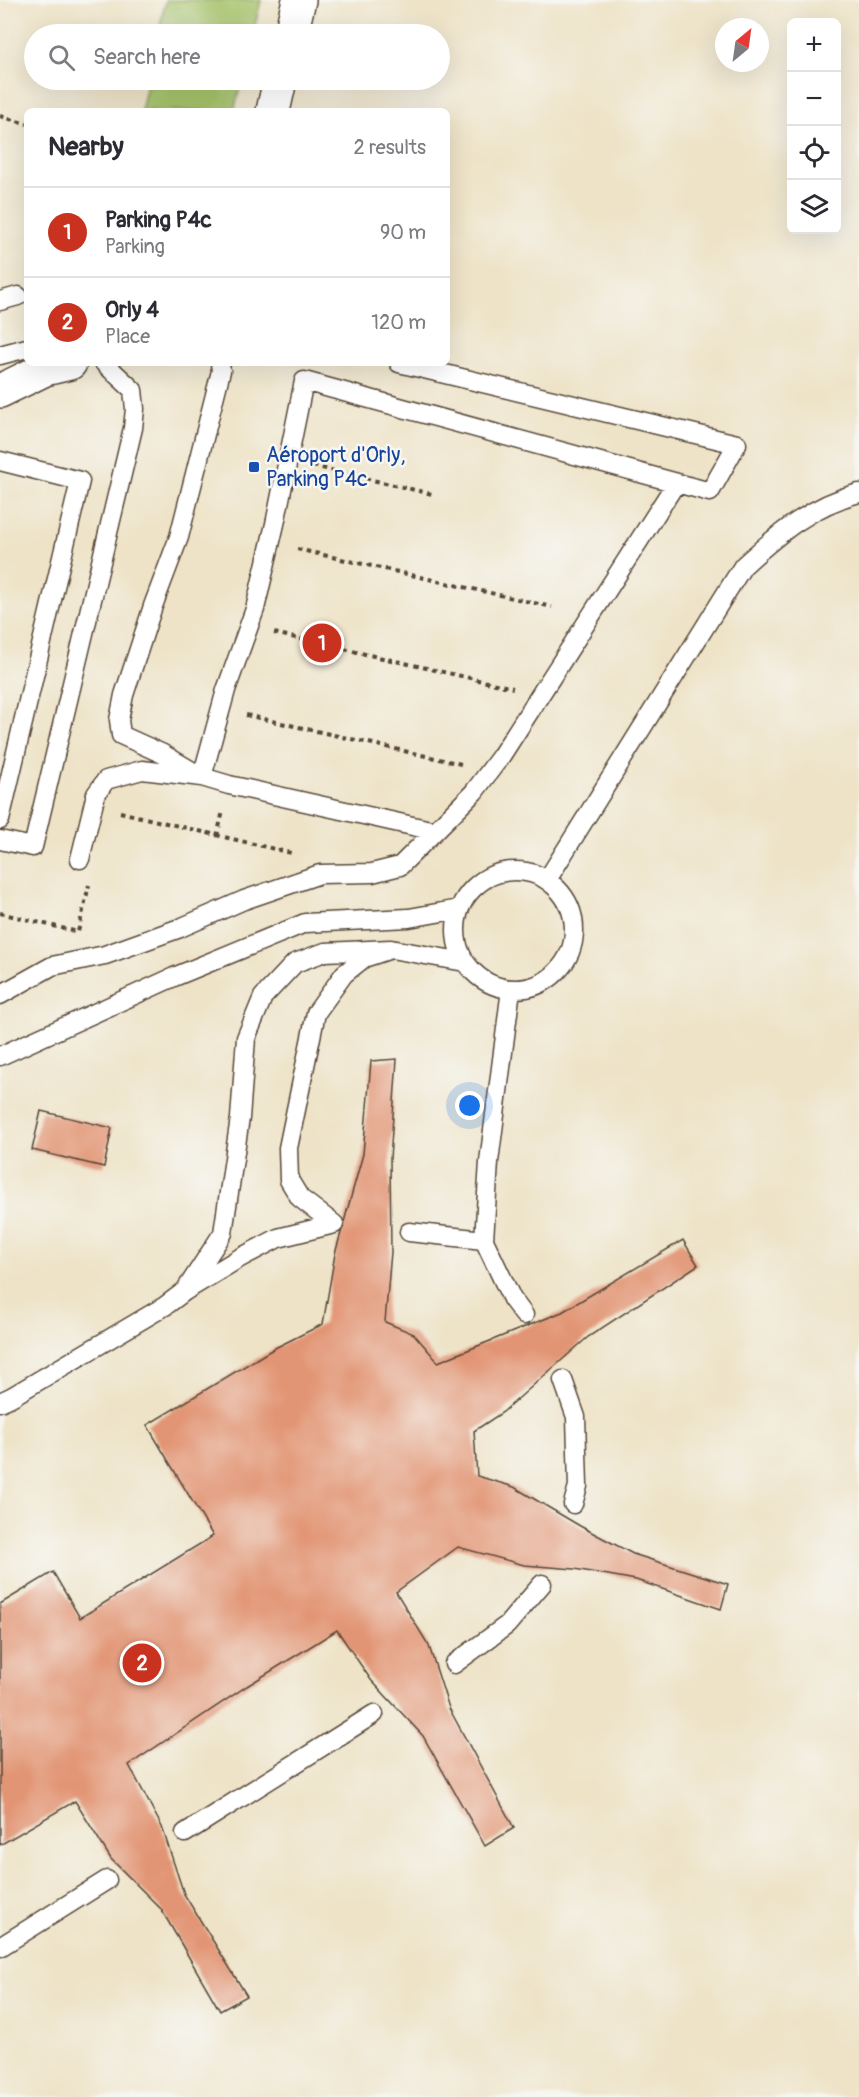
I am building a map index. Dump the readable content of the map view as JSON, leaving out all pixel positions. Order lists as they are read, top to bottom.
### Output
{
  "places": {
    "transit": ["Aéroport d'Orly, Parking P4c"]
  },
  "north": "top right",
  "page": {
    "map_buttons": ["+", "−"],
    "search": "Search here",
    "heading": ["Nearby", "2 results"],
    "list": [
      {
        "mark": "1",
        "name": "Parking P4c",
        "note": "Parking",
        "value": "90 m"
      },
      {
        "mark": "2",
        "name": "Orly 4",
        "note": "Place",
        "value": "120 m"
      }
    ],
    "pins": ["1", "2"]
  }
}
